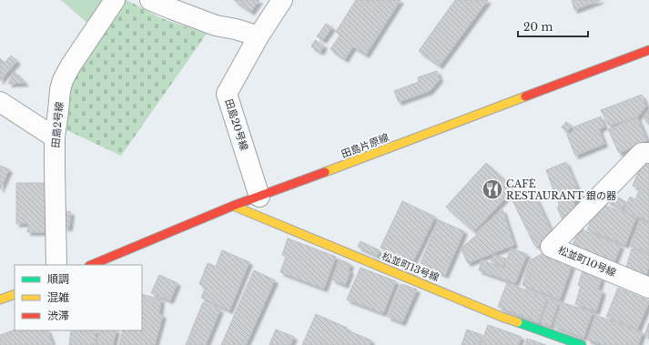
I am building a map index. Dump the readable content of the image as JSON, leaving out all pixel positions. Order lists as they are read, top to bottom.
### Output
{
  "streets": {
    "main road": ["田島片原線", "松並町13号線"],
    "street": ["田島2号線", "田島20号線", "松並町10号線"]
  },
  "crossings": [
    ["田島20号線", "田島片原線"],
    ["田島片原線", "松並町13号線"]
  ],
  "places": {
    "restaurant": ["CAFÈ RESTAURANT 銀の器"]
  },
  "legend": ["順調", "混雑", "渋滞"],
  "scale_bar": "20 m"
}
